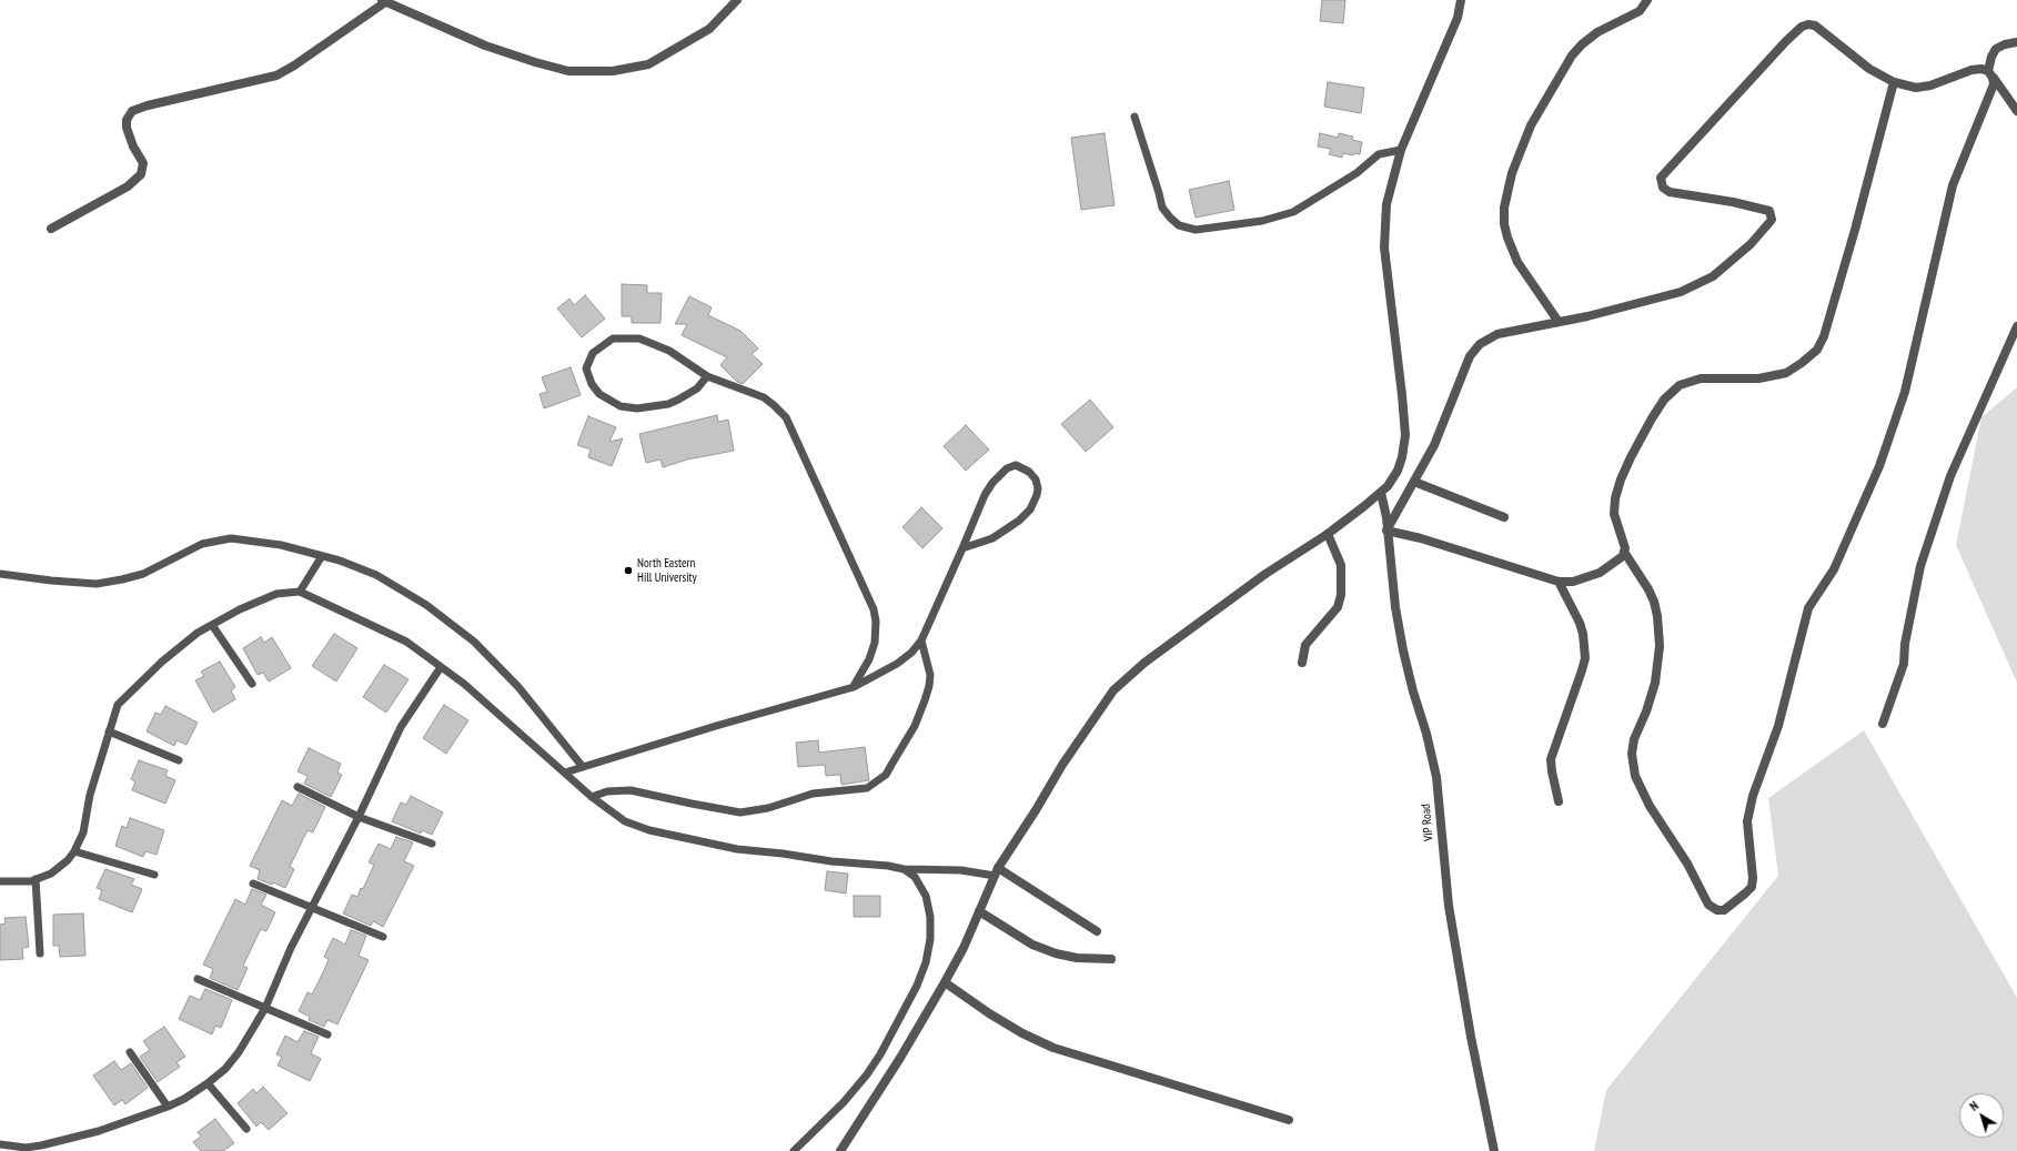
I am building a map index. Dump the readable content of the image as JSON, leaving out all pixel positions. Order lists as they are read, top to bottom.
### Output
{
  "streets": {
    "street": ["VIP Road"]
  },
  "places": ["North Eastern Hill University"],
  "north": "top left"
}
